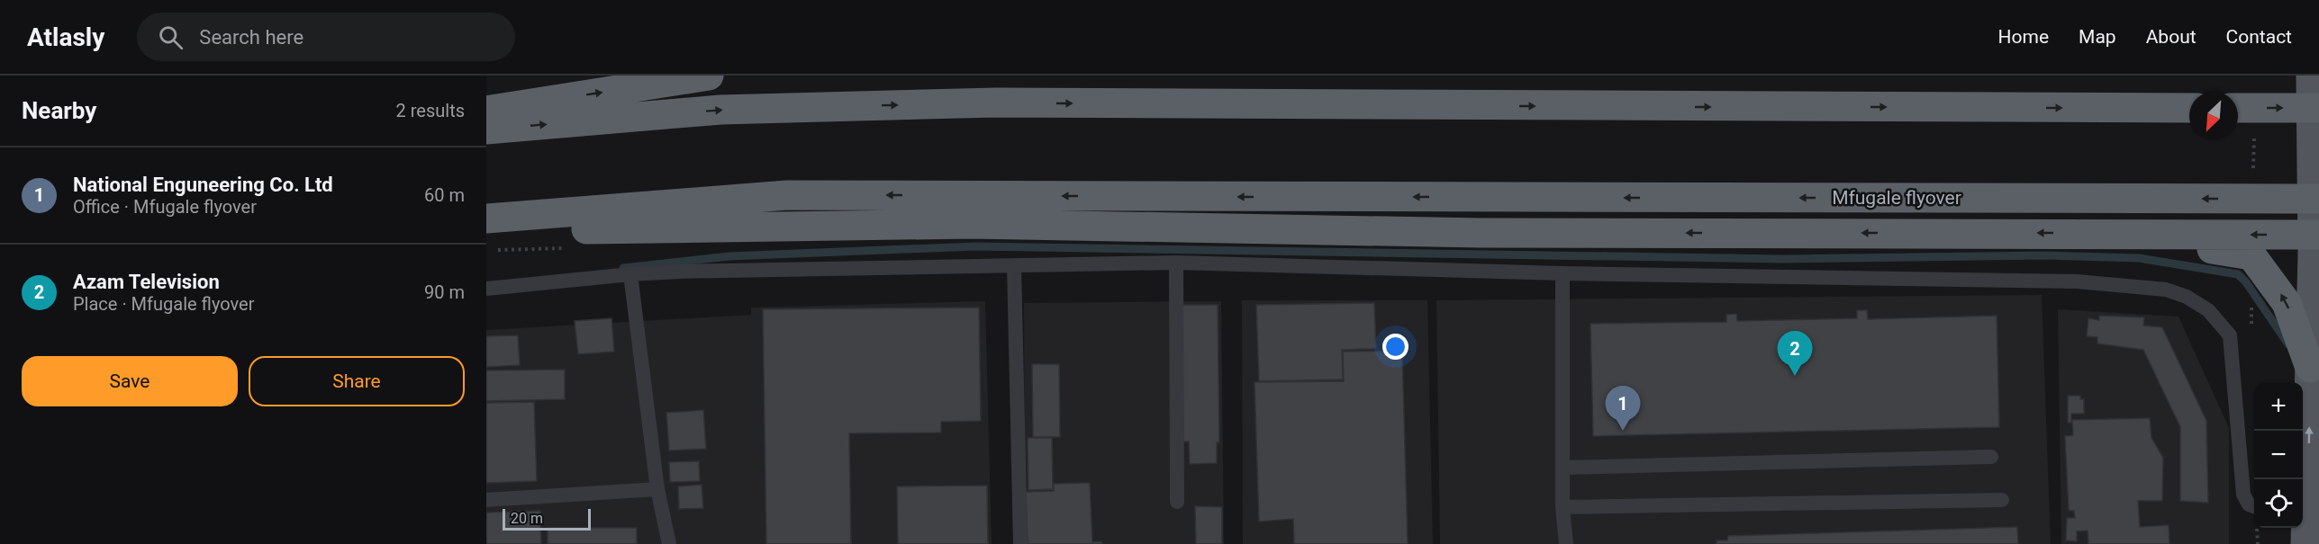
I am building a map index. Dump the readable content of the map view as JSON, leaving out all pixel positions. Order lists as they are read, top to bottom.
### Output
{
  "streets": {
    "highway": ["Mfugale flyover"]
  },
  "scale_bar": "20 m",
  "north": "bottom left",
  "page": {
    "header": "Atlasly",
    "search": "Search here",
    "nav": [
      "Home",
      "Map",
      "About",
      "Contact"
    ],
    "heading": ["Nearby", "2 results"],
    "list": [
      {
        "mark": "1",
        "name": "National Enguneering Co. Ltd",
        "note": "Office · Mfugale flyover",
        "value": "60 m"
      },
      {
        "mark": "2",
        "name": "Azam Television",
        "note": "Place · Mfugale flyover",
        "value": "90 m"
      }
    ],
    "pins": ["2", "1"],
    "buttons": ["Save", "Share"],
    "map_buttons": ["+", "−"],
    "scale": "20 m"
  }
}
